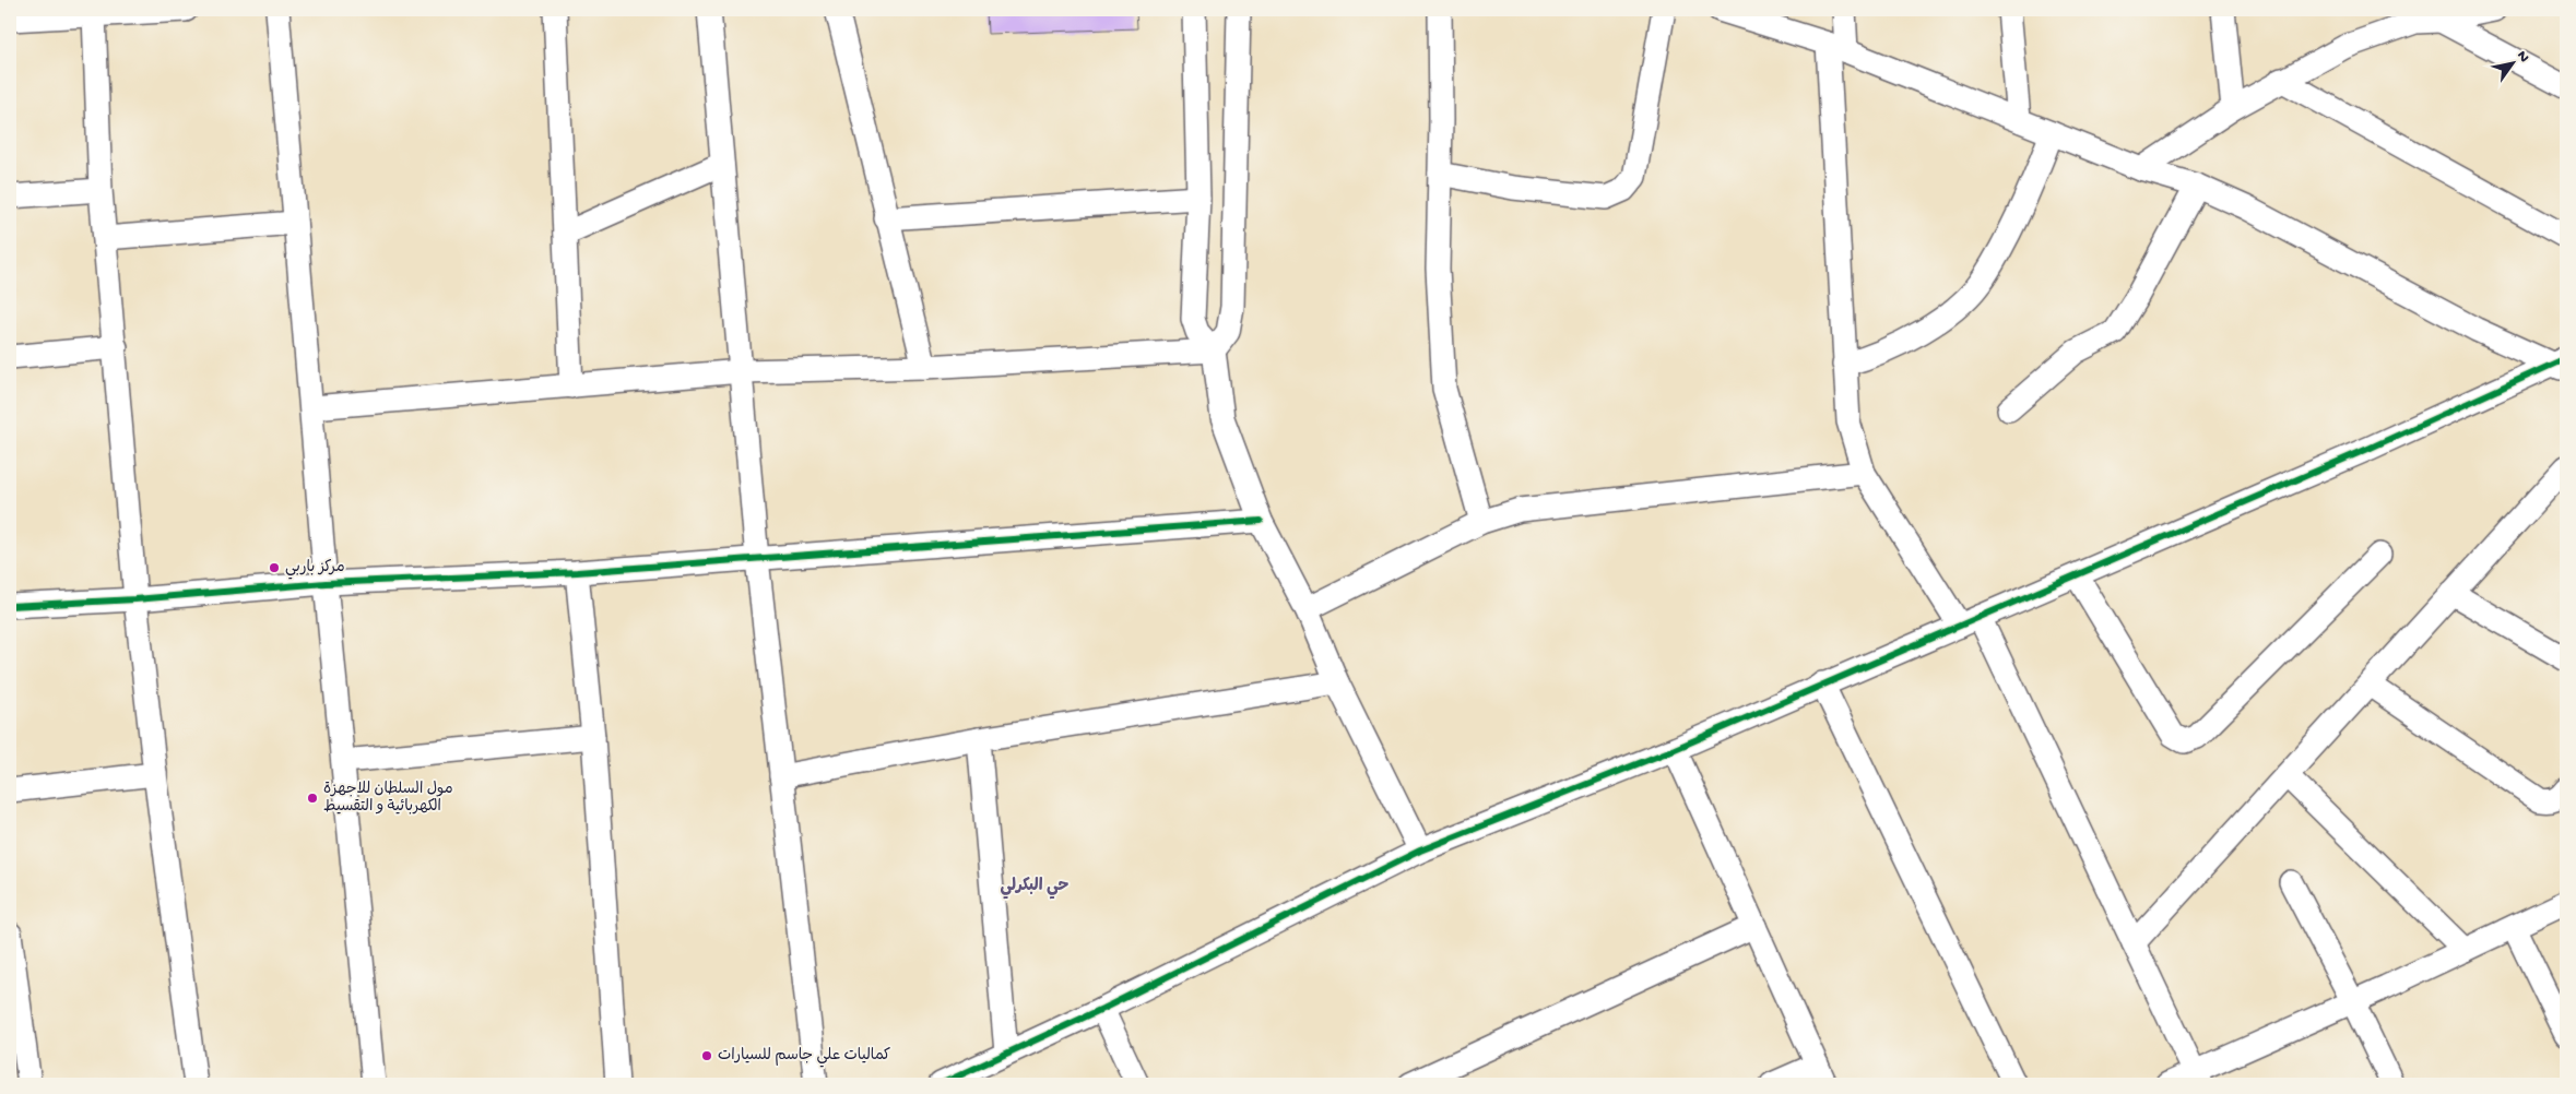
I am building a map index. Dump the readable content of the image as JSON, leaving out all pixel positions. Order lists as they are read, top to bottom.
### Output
{
  "districts": ["حي البكرلي"],
  "places": ["مركز باربي", "مول السلطان للاجهزة الكهربائية و التقسيط", "كماليات علي جاسم للسيارات"],
  "north": "top right"
}
